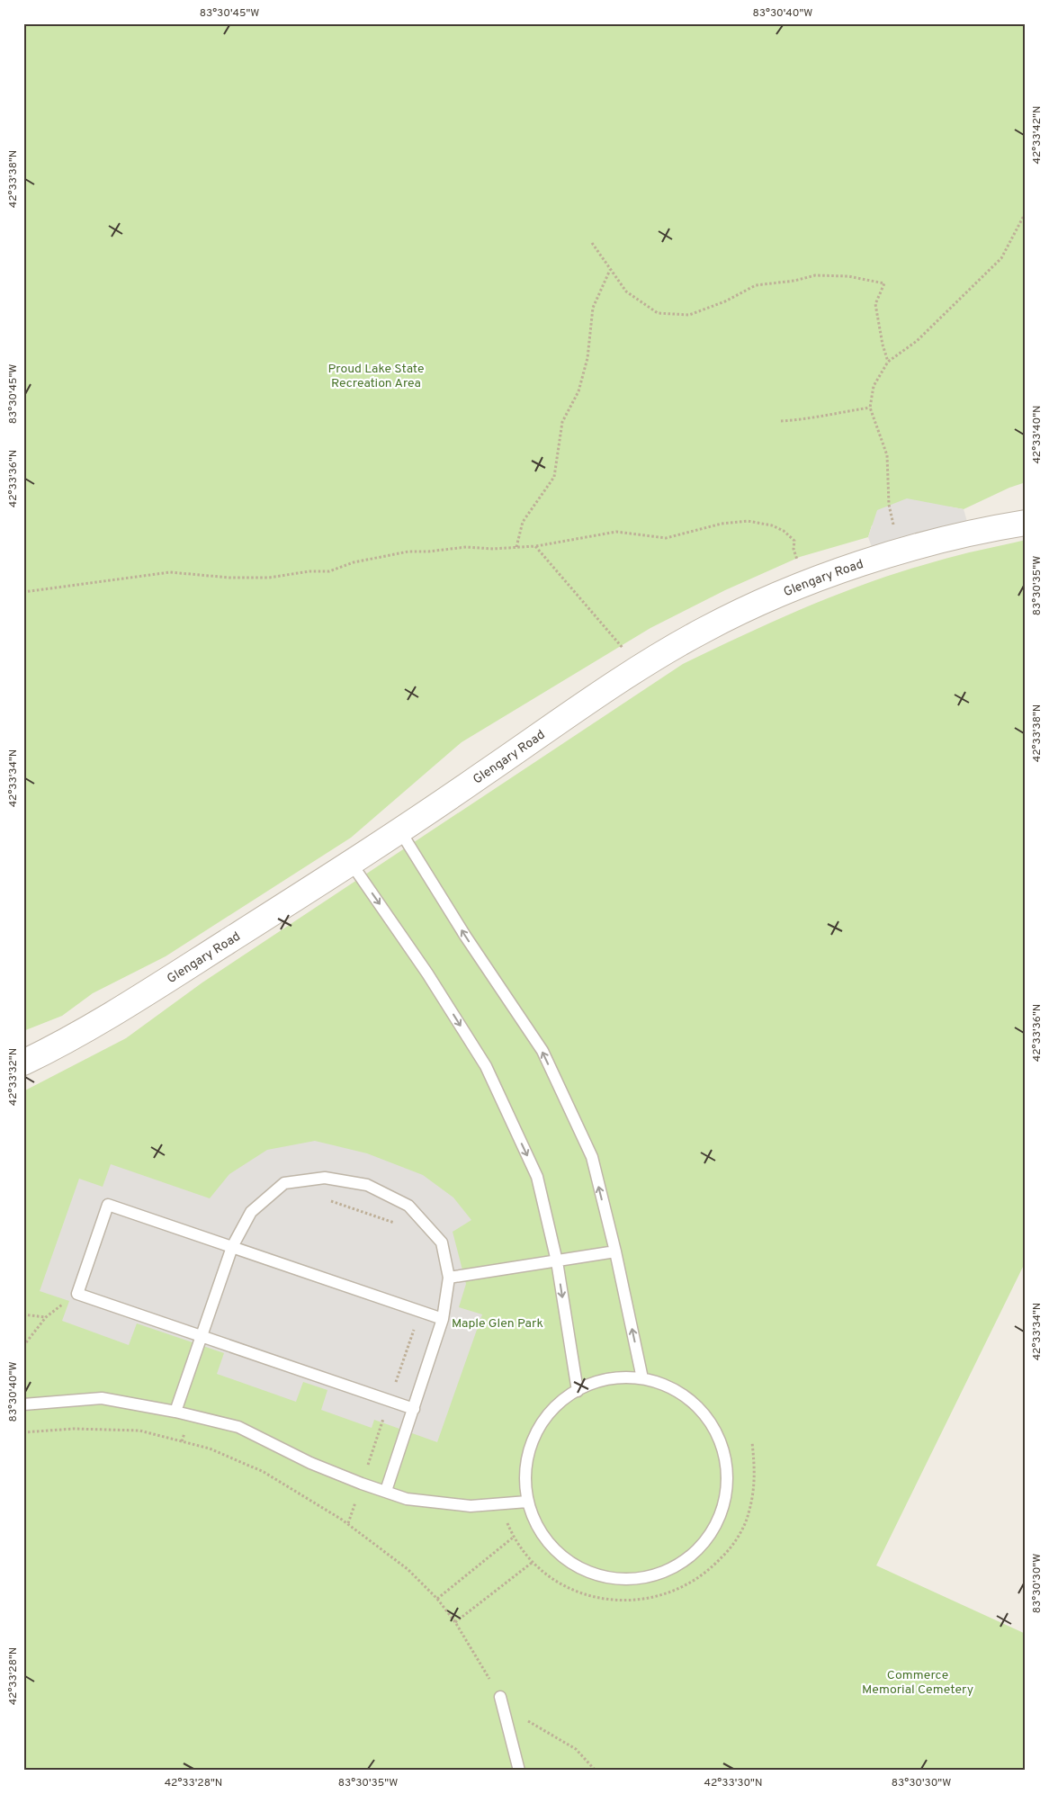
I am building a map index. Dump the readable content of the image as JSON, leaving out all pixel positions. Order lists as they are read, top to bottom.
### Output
{
  "streets": {
    "street": ["Glengary Road"]
  },
  "parks": ["Proud Lake State Recreation Area", "Maple Glen Park", "Commerce Memorial Cemetery"],
  "coordinates": [
    "83°30'45\"W",
    "83°30'40\"W",
    "42°33'42\"N",
    "42°33'38\"N",
    "42°33'40\"N",
    "42°33'36\"N",
    "83°30'35\"W",
    "42°33'34\"N",
    "42°33'32\"N",
    "83°30'30\"W",
    "42°33'28\"N",
    "42°33'30\"N"
  ]
}
